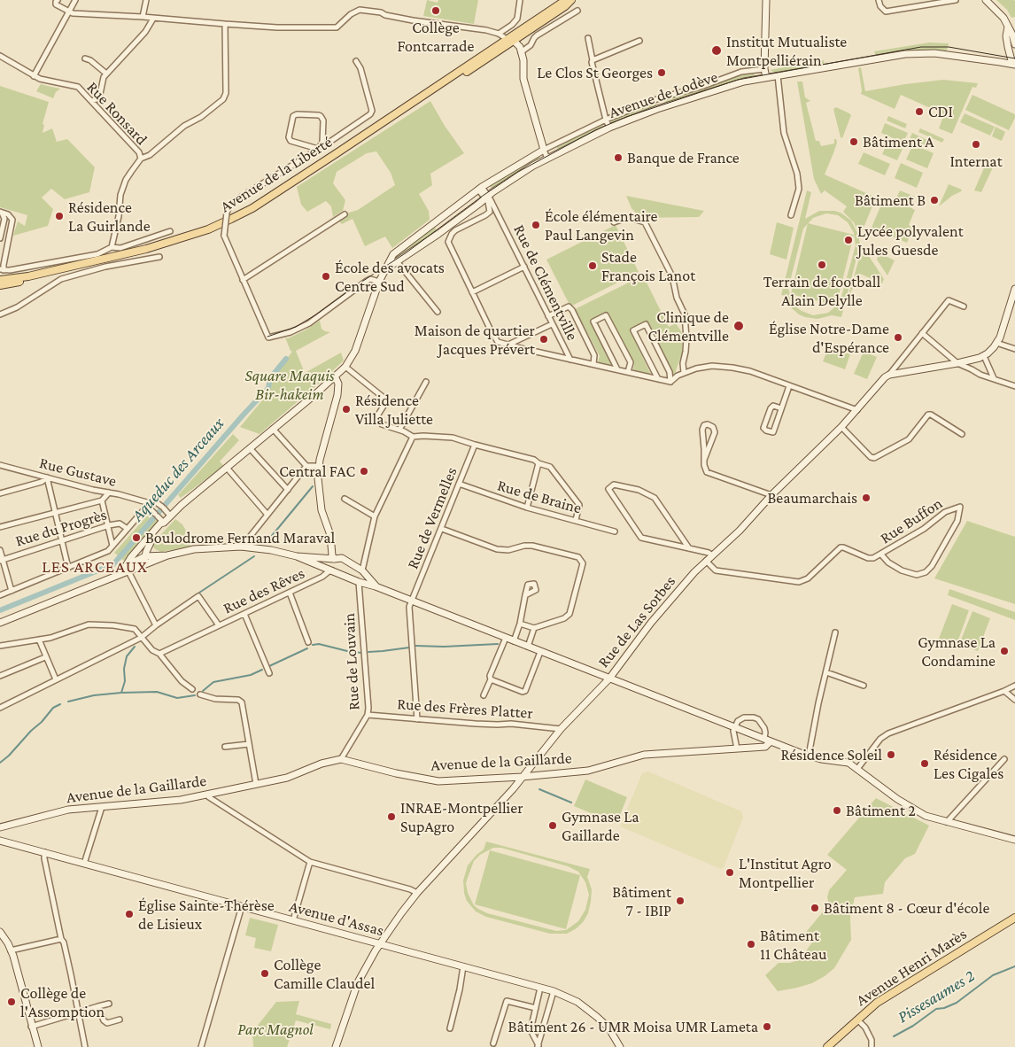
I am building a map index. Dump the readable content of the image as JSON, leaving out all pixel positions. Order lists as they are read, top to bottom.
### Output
{
  "streets": {
    "main road": ["Avenue de la Liberté", "Avenue Henri Marès"],
    "street": [
      "Avenue de Lodève",
      "Rue Ronsard",
      "Rue de Clémentville",
      "Rue Gustave",
      "Rue de Braine",
      "Rue de Vermelles",
      "Rue Buffon",
      "Rue du Progrès",
      "Rue des Rêves",
      "Rue de Las Sorbes",
      "Rue de Louvain",
      "Rue des Frères Platter",
      "Avenue de la Gaillarde",
      "Avenue d'Assas"
    ]
  },
  "crossings": [
    ["Avenue de Lodève", "Rue de Clémentville"],
    ["Avenue de Lodève", "Rue Gustave"],
    ["Rue de Braine", "Rue de Vermelles"],
    ["Rue de Vermelles", "Rue des Frères Platter"],
    ["Rue Buffon", "Rue de Las Sorbes"],
    ["Rue de Las Sorbes", "Rue des Frères Platter"],
    ["Rue de Las Sorbes", "Avenue de la Gaillarde"],
    ["Rue de Las Sorbes", "Avenue d'Assas"],
    ["Rue de Louvain", "Rue des Frères Platter"],
    ["Rue de Louvain", "Avenue de la Gaillarde"]
  ],
  "districts": ["LES ARCEAUX"],
  "water": ["Aqueduc des Arceaux", "Pissesaumes 2"],
  "parks": ["Square Maquis Bir-hakeim", "Parc Magnol"],
  "places": [
    "Collège Fontcarrade",
    "Institut Mutualiste Montpelliérain",
    "Le Clos St Georges",
    "CDI",
    "Bâtiment A",
    "Internat",
    "Banque de France",
    "Bâtiment B",
    "Résidence La Guirlande",
    "École élémentaire Paul Langevin",
    "Lycée polyvalent Jules Guesde",
    "Terrain de football Alain Delylle",
    "Stade François Lanot",
    "École des avocats Centre Sud",
    "Clinique de Clémentville",
    "Église Notre-Dame d'Espérance",
    "Maison de quartier Jacques Prévert",
    "Résidence Villa Juliette",
    "Central FAC",
    "Beaumarchais",
    "Boulodrome Fernand Maraval",
    "Gymnase La Condamine",
    "Résidence Soleil",
    "Résidence Les Cigales",
    "Bâtiment 2",
    "INRAE-Montpellier SupAgro",
    "Gymnase La Gaillarde",
    "L'Institut Agro Montpellier",
    "Bâtiment 7 - IBIP",
    "Bâtiment 8 - Cœur d'école",
    "Église Sainte-Thérèse de Lisieux",
    "Bâtiment 11 Château",
    "Collège Camille Claudel",
    "Collège de l'Assomption",
    "Bâtiment 26 - UMR Moisa UMR Lameta"
  ]
}
